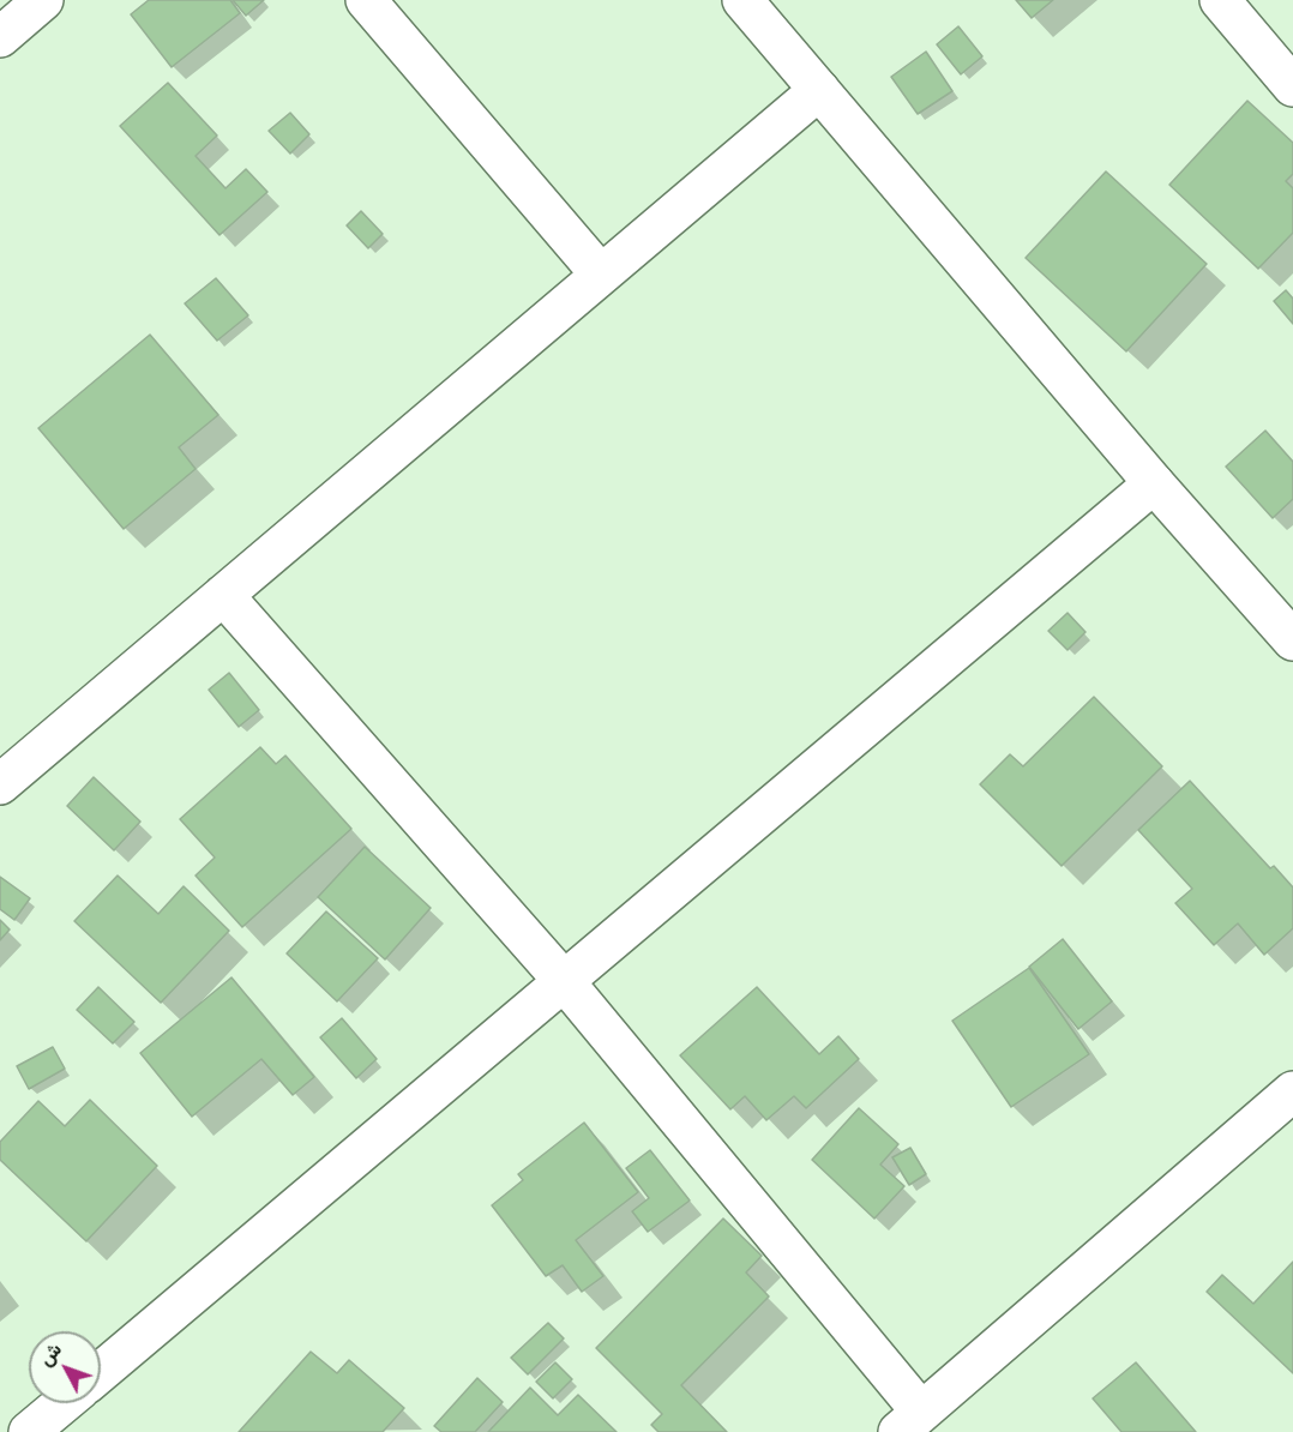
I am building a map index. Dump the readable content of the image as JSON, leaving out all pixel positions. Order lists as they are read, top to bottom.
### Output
{
  "north": "top left"
}
